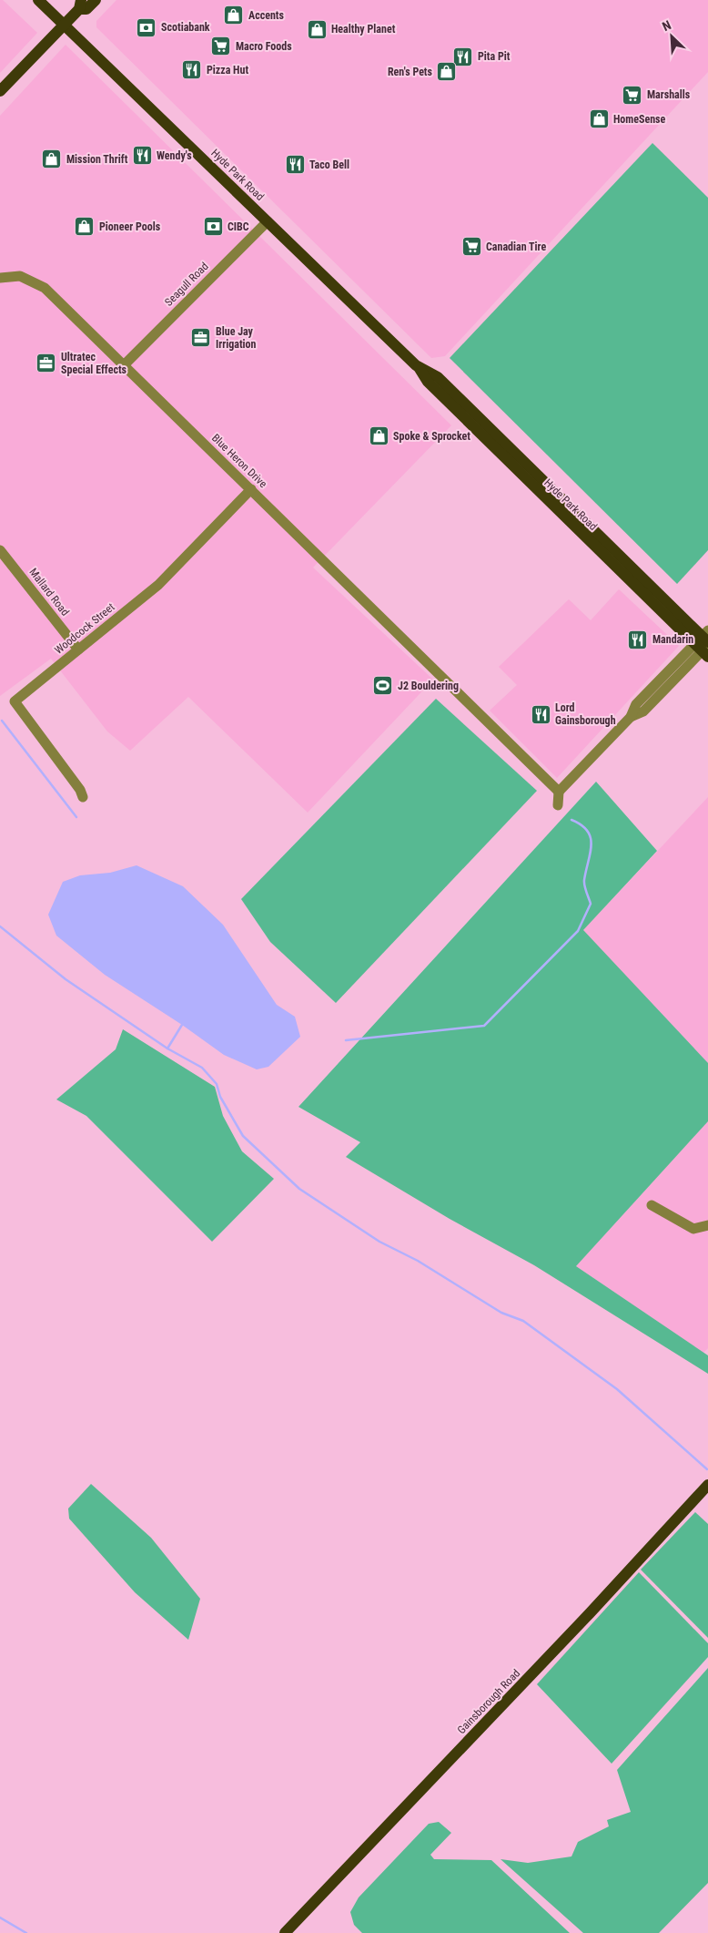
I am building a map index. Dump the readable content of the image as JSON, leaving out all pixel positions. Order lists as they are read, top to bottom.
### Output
{
  "streets": {
    "main road": ["Hyde Park Road", "Gainsborough Road"],
    "street": [
      "Seagull Road",
      "Blue Heron Drive",
      "Mallard Road",
      "Woodcock Street"
    ]
  },
  "crossings": [
    ["Hyde Park Road", "Seagull Road"],
    ["Seagull Road", "Blue Heron Drive"],
    ["Blue Heron Drive", "Woodcock Street"],
    ["Mallard Road", "Woodcock Street"]
  ],
  "places": {
    "shop": [
      "Accents",
      "Healthy Planet",
      "Ren's Pets",
      "HomeSense",
      "Mission Thrift",
      "Pioneer Pools",
      "Spoke & Sprocket"
    ],
    "bank": ["Scotiabank", "CIBC"],
    "supermarket": ["Macro Foods", "Marshalls", "Canadian Tire"],
    "restaurant": [
      "Pita Pit",
      "Pizza Hut",
      "Wendy's",
      "Taco Bell",
      "Mandarin",
      "Lord Gainsborough"
    ],
    "office": ["Blue Jay Irrigation", "Ultratec Special Effects"],
    "sports": ["J2 Bouldering"]
  },
  "north": "top left"
}
